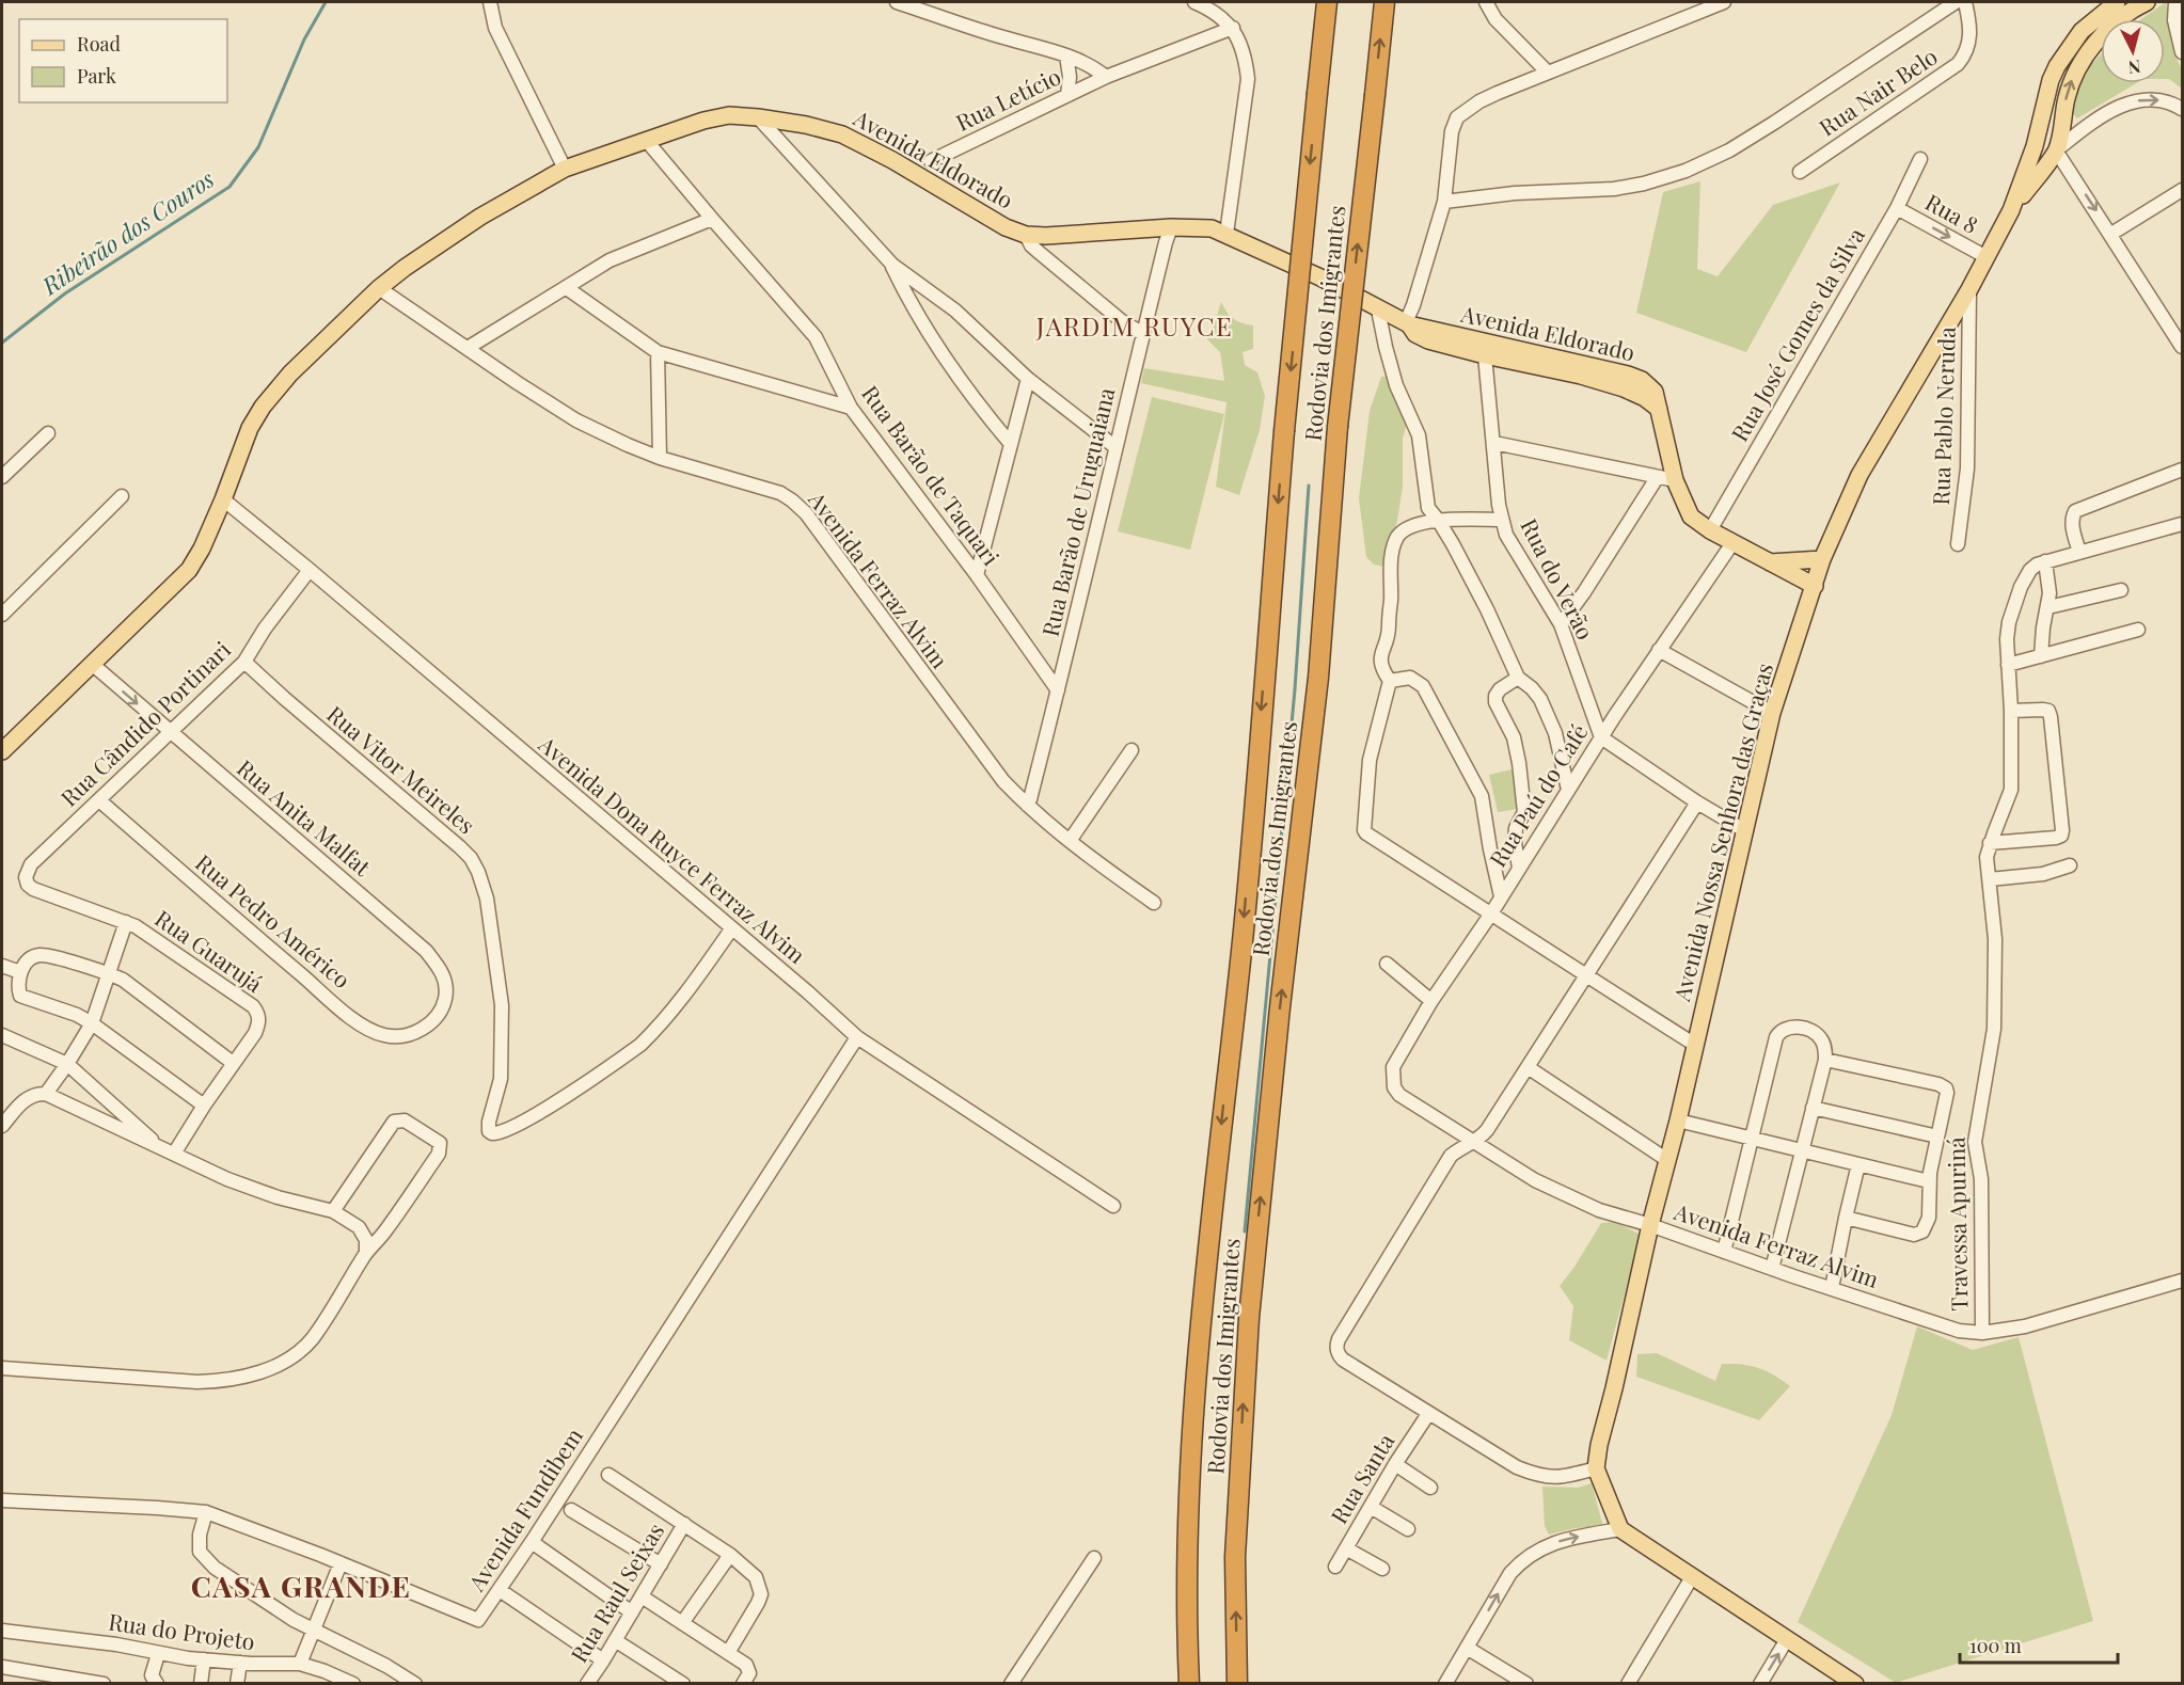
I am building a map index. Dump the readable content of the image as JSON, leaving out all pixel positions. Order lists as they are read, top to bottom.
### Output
{
  "streets": {
    "highway": ["Rodovia dos Imigrantes"],
    "main road": ["Avenida Eldorado", "Avenida Nossa Senhora das Graças"],
    "street": [
      "Rua Nair Belo",
      "Rua Letício",
      "Rua 8",
      "Rua José Gomes da Silva",
      "Rua Pablo Neruda",
      "Rua Barão de Taquari",
      "Rua Barão de Uruguaiana",
      "Rua do Verão",
      "Avenida Ferraz Alvim",
      "Rua Cândido Portinari",
      "Rua Vitor Meireles",
      "Rua Paú do Café",
      "Rua Anita Malfat",
      "Avenida Dona Ruyce Ferraz Alvim",
      "Rua Pedro Américo",
      "Rua Guarujá",
      "Travessa Apuriná",
      "Rua Santa",
      "Avenida Fundibem",
      "Rua Raul Seixas",
      "Rua do Projeto"
    ]
  },
  "crossings": [
    ["Avenida Eldorado", "Rua José Gomes da Silva"],
    ["Avenida Eldorado", "Rua Barão de Taquari"],
    ["Avenida Eldorado", "Rua Barão de Uruguaiana"],
    ["Avenida Eldorado", "Rua do Verão"],
    ["Avenida Eldorado", "Avenida Ferraz Alvim"],
    ["Avenida Eldorado", "Rua Paú do Café"],
    ["Avenida Eldorado", "Rua Anita Malfat"],
    ["Avenida Eldorado", "Avenida Nossa Senhora das Graças"],
    ["Avenida Eldorado", "Avenida Dona Ruyce Ferraz Alvim"],
    ["Rua 8", "Rua José Gomes da Silva"],
    ["Rua 8", "Avenida Nossa Senhora das Graças"],
    ["Rua Pablo Neruda", "Avenida Nossa Senhora das Graças"],
    ["Rua Barão de Taquari", "Rua Barão de Uruguaiana"],
    ["Rua Barão de Uruguaiana", "Avenida Ferraz Alvim"],
    ["Rua do Verão", "Rua Paú do Café"],
    ["Avenida Ferraz Alvim", "Rua Paú do Café"],
    ["Avenida Ferraz Alvim", "Avenida Nossa Senhora das Graças"],
    ["Avenida Ferraz Alvim", "Travessa Apuriná"],
    ["Rua Cândido Portinari", "Rua Vitor Meireles"],
    ["Rua Cândido Portinari", "Rua Anita Malfat"],
    ["Rua Cândido Portinari", "Avenida Dona Ruyce Ferraz Alvim"],
    ["Rua Cândido Portinari", "Rua Pedro Américo"],
    ["Rua Cândido Portinari", "Rua Guarujá"],
    ["Rua Vitor Meireles", "Avenida Dona Ruyce Ferraz Alvim"],
    ["Rua Anita Malfat", "Rua Pedro Américo"],
    ["Avenida Dona Ruyce Ferraz Alvim", "Avenida Fundibem"]
  ],
  "one_way": ["Rua 8"],
  "districts": ["JARDIM RUYCE", "CASA GRANDE"],
  "water": ["Ribeirão dos Couros"],
  "legend": ["Road", "Park"],
  "scale_bar": "100 m",
  "north": "bottom"
}
